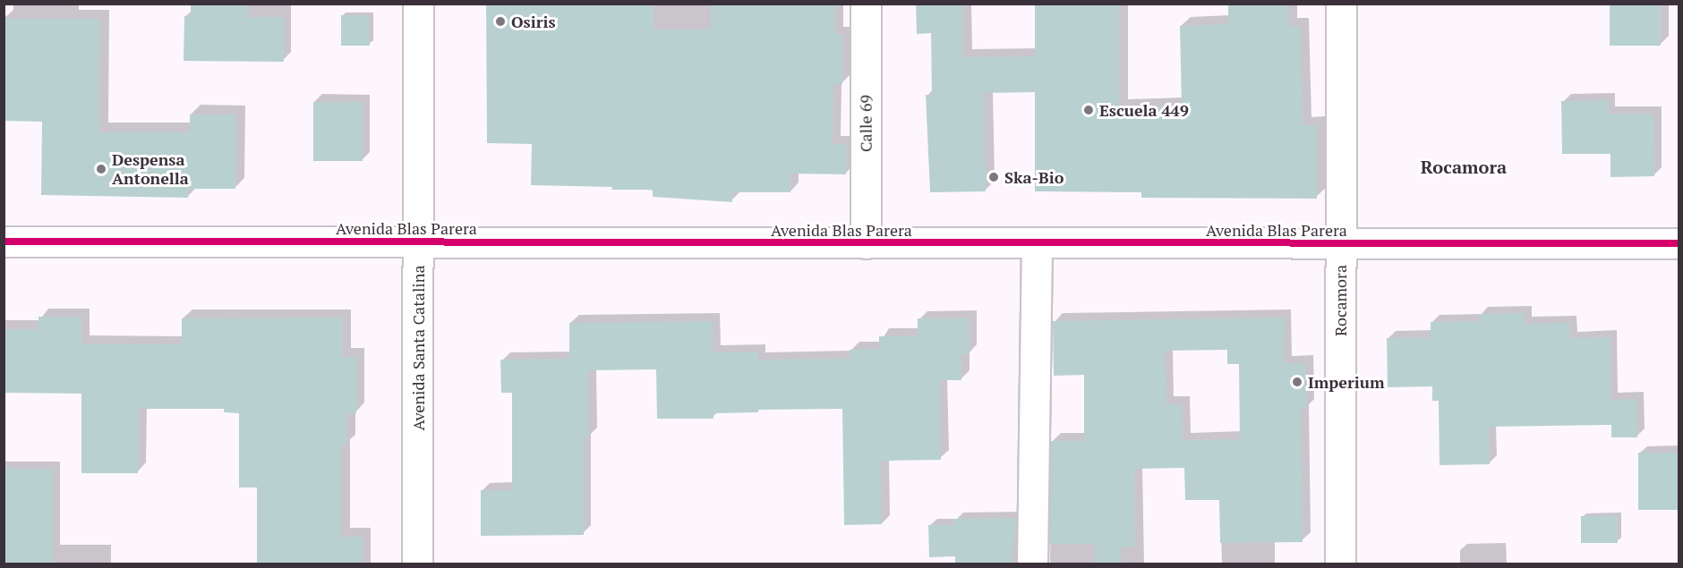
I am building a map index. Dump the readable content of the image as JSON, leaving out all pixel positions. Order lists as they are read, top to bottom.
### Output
{
  "streets": {
    "main road": [
      "Calle 69",
      "Avenida Blas Parera",
      "Rocamora",
      "Avenida Santa Catalina"
    ]
  },
  "crossings": [
    ["Calle 69", "Avenida Blas Parera"],
    ["Avenida Blas Parera", "Rocamora"],
    ["Avenida Blas Parera", "Avenida Santa Catalina"]
  ],
  "districts": ["Rocamora"],
  "places": [
    "Osiris",
    "Escuela 449",
    "Despensa Antonella",
    "Ska-Bio",
    "Imperium"
  ]
}
